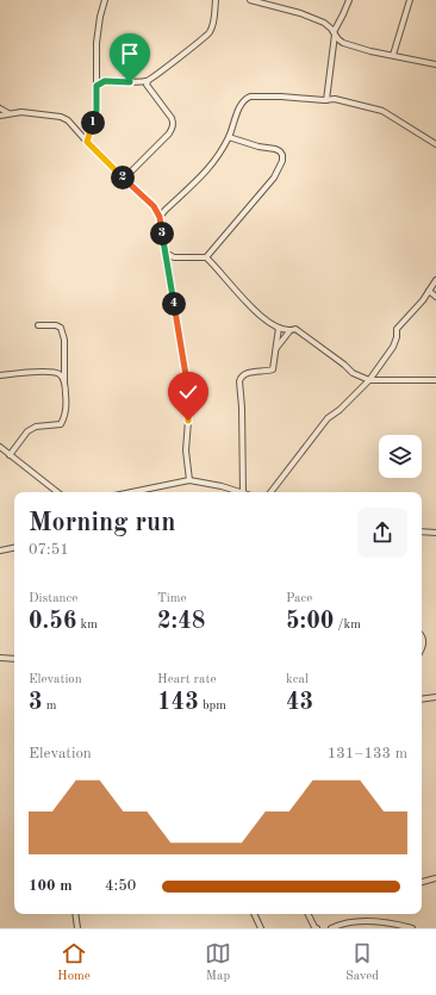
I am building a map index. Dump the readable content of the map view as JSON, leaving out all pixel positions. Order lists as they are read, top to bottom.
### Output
{
  "page": {
    "pins": [
      "1",
      "2",
      "3",
      "4"
    ],
    "heading": ["Morning run", "07:51"],
    "stats": [
      ["Distance", "0.56 km"],
      ["Time", "2:48"],
      ["Pace", "5:00 /km"],
      ["Elevation", "3 m"],
      ["Heart rate", "143 bpm"],
      ["kcal", "43"]
    ],
    "chart": ["Elevation", "131–133 m"],
    "list": [
      {
        "name": "100 m",
        "note": "4:50"
      }
    ],
    "tabs": ["Home", "Map", "Saved"]
  }
}
